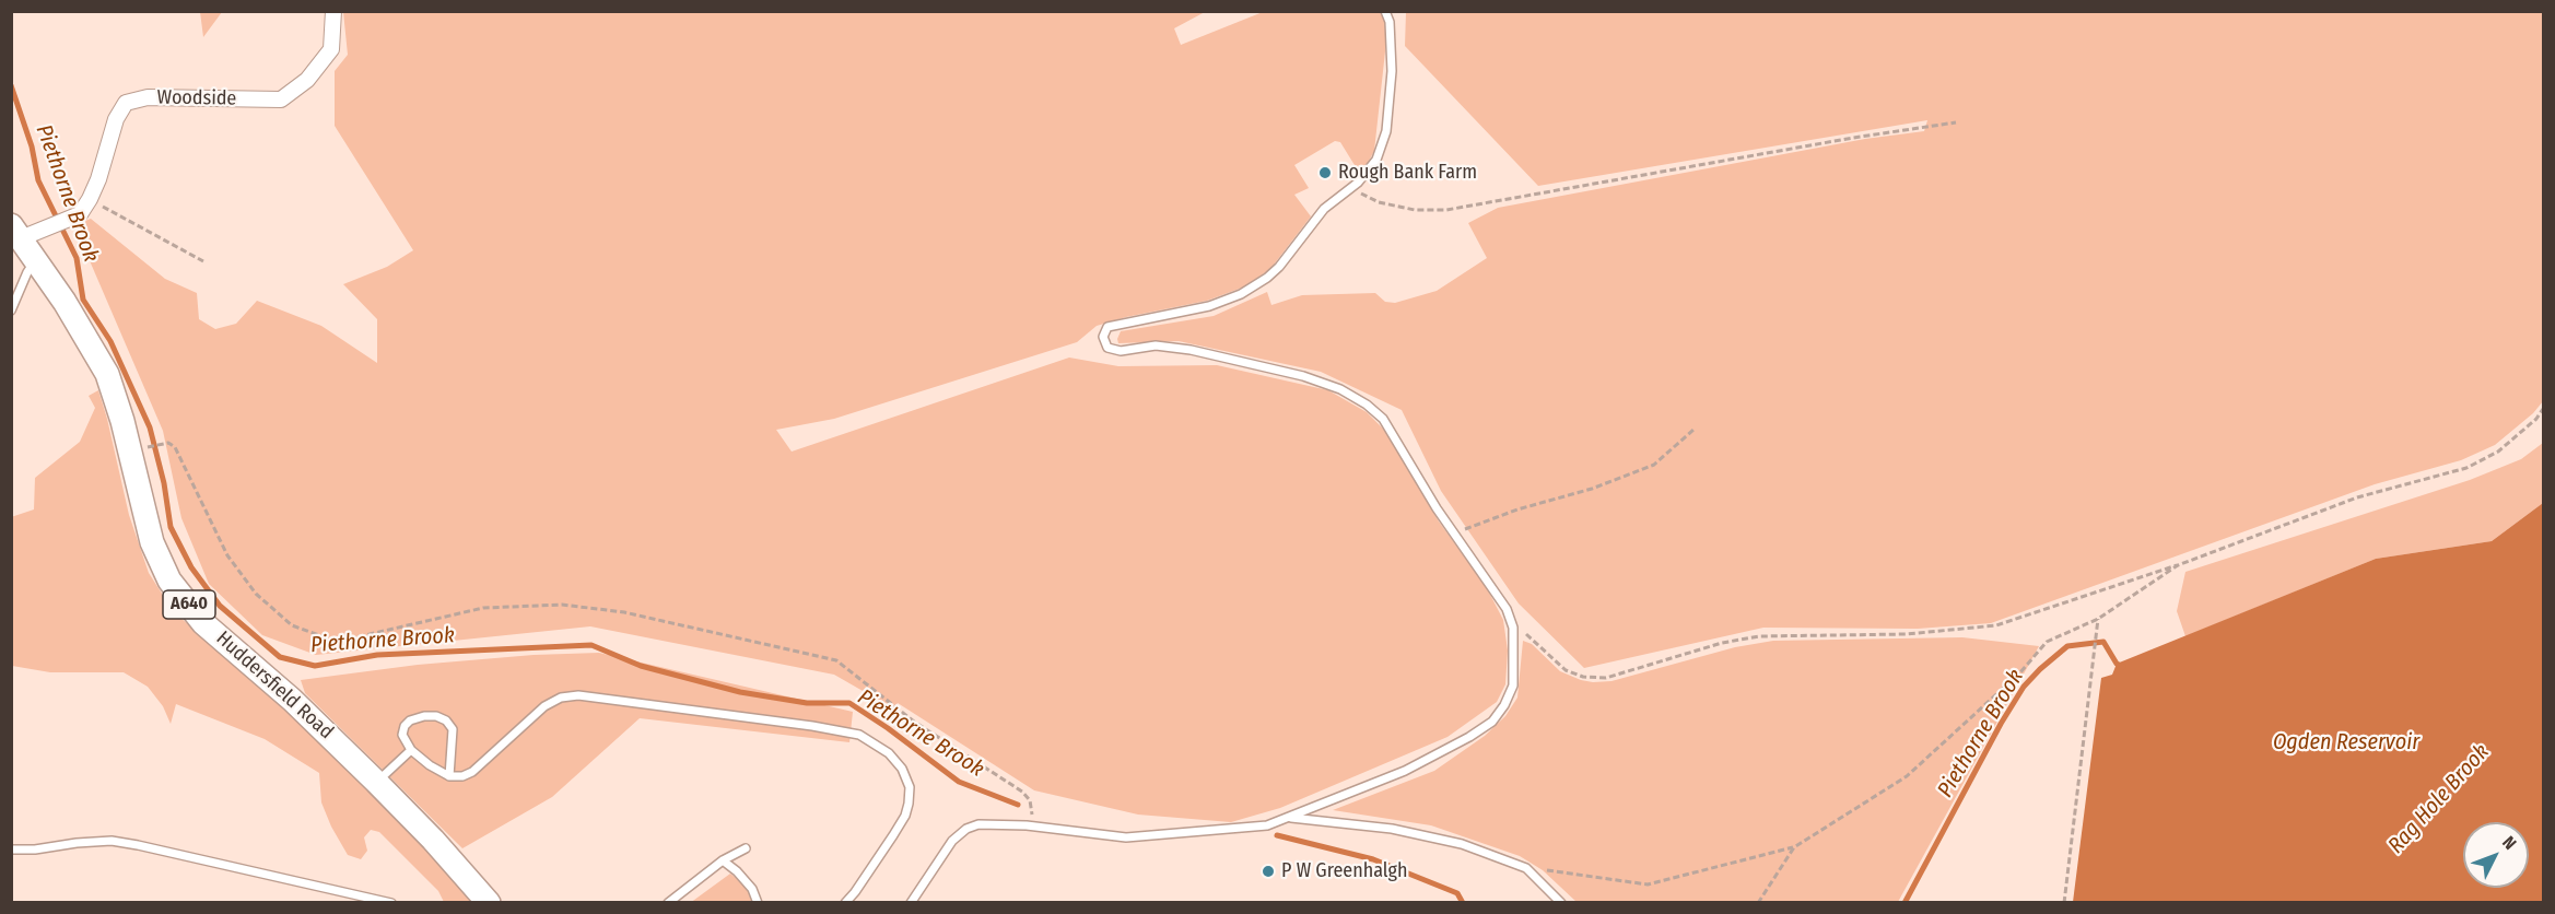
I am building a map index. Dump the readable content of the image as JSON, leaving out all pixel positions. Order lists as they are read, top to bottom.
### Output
{
  "streets": {
    "main road": ["A640", "Huddersfield Road"],
    "street": ["Woodside"]
  },
  "crossings": [
    ["Woodside", "Huddersfield Road"]
  ],
  "water": ["Piethorne Brook", "Ogden Reservoir", "Rag Hole Brook"],
  "places": ["Rough Bank Farm", "P W Greenhalgh"],
  "north": "top right"
}
